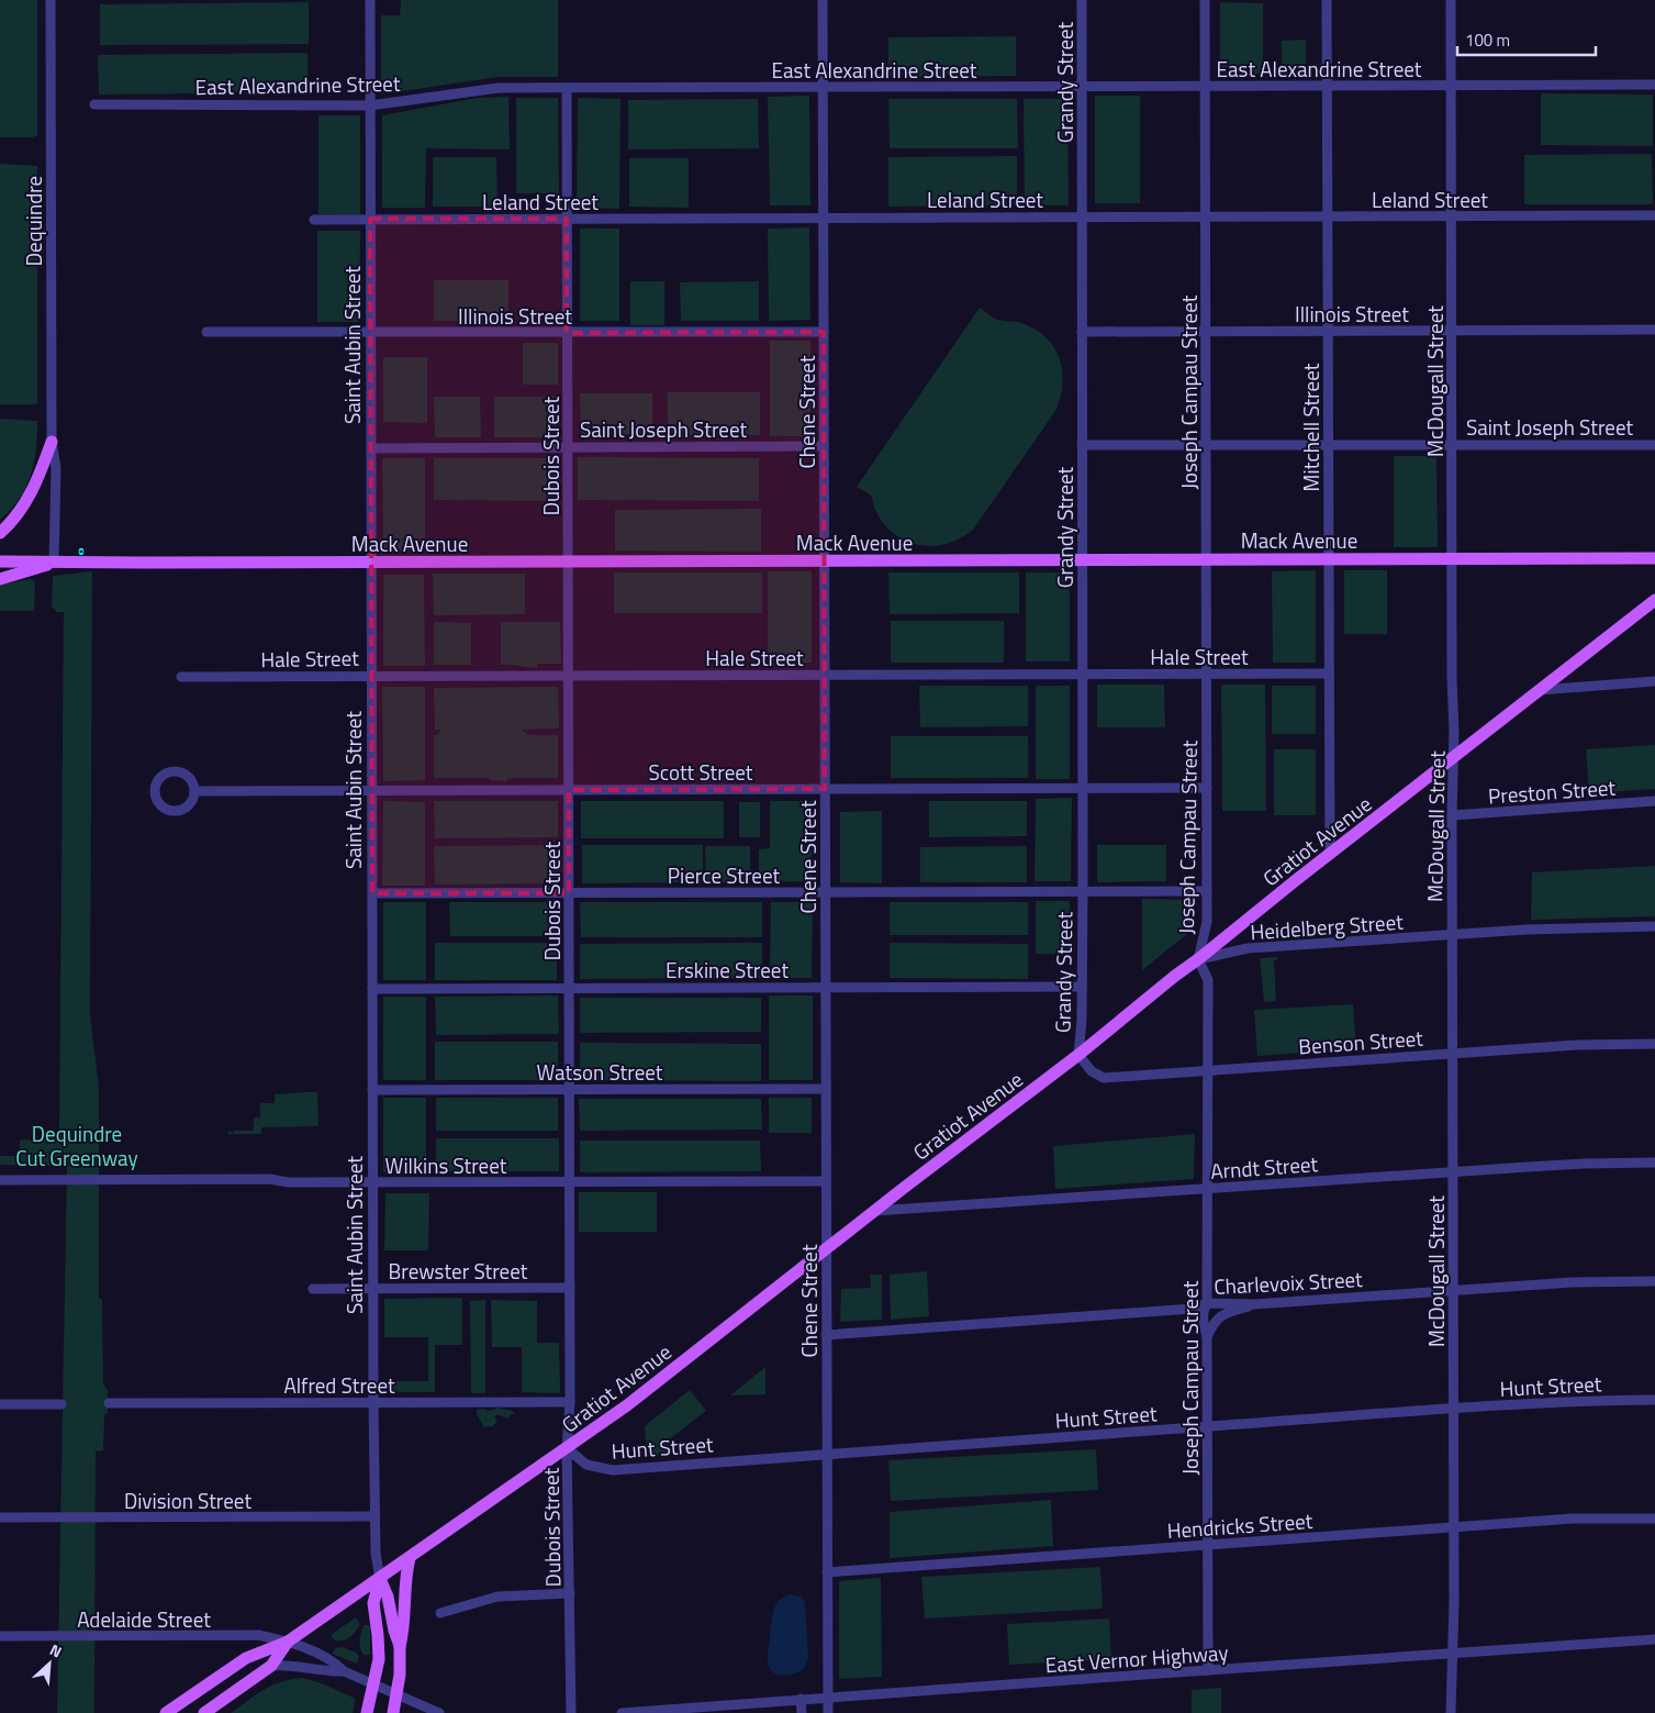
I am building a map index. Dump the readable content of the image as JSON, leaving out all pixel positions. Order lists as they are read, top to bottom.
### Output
{
  "streets": {
    "main road": ["Saint Aubin Street", "Mack Avenue", "Gratiot Avenue"],
    "street": [
      "East Alexandrine Street",
      "Grandy Street",
      "Leland Street",
      "Dequindre",
      "Illinois Street",
      "McDougall Street",
      "Joseph Campau Street",
      "Chene Street",
      "Saint Joseph Street",
      "Mitchell Street",
      "Dubois Street",
      "Hale Street",
      "Scott Street",
      "Preston Street",
      "Pierce Street",
      "Heidelberg Street",
      "Erskine Street",
      "Benson Street",
      "Watson Street",
      "Wilkins Street",
      "Arndt Street",
      "Brewster Street",
      "Charlevoix Street",
      "Alfred Street",
      "Hunt Street",
      "Division Street",
      "Hendricks Street",
      "Adelaide Street",
      "East Vernor Highway"
    ]
  },
  "crossings": [
    ["East Alexandrine Street", "Grandy Street"],
    ["East Alexandrine Street", "Saint Aubin Street"],
    ["East Alexandrine Street", "McDougall Street"],
    ["East Alexandrine Street", "Joseph Campau Street"],
    ["East Alexandrine Street", "Chene Street"],
    ["East Alexandrine Street", "Mitchell Street"],
    ["East Alexandrine Street", "Dubois Street"],
    ["Grandy Street", "Leland Street"],
    ["Grandy Street", "Illinois Street"],
    ["Grandy Street", "Saint Joseph Street"],
    ["Grandy Street", "Mack Avenue"],
    ["Grandy Street", "Hale Street"],
    ["Grandy Street", "Scott Street"],
    ["Grandy Street", "Gratiot Avenue"],
    ["Grandy Street", "Pierce Street"],
    ["Grandy Street", "Erskine Street"],
    ["Grandy Street", "Benson Street"],
    ["Leland Street", "Saint Aubin Street"],
    ["Leland Street", "McDougall Street"],
    ["Leland Street", "Joseph Campau Street"],
    ["Leland Street", "Chene Street"],
    ["Leland Street", "Mitchell Street"],
    ["Leland Street", "Dubois Street"],
    ["Dequindre", "Mack Avenue"],
    ["Illinois Street", "Saint Aubin Street"],
    ["Illinois Street", "McDougall Street"],
    ["Illinois Street", "Joseph Campau Street"],
    ["Illinois Street", "Chene Street"],
    ["Illinois Street", "Mitchell Street"],
    ["Illinois Street", "Dubois Street"],
    ["Saint Aubin Street", "Saint Joseph Street"],
    ["Saint Aubin Street", "Mack Avenue"],
    ["Saint Aubin Street", "Hale Street"],
    ["Saint Aubin Street", "Scott Street"],
    ["Saint Aubin Street", "Gratiot Avenue"],
    ["Saint Aubin Street", "Pierce Street"],
    ["Saint Aubin Street", "Erskine Street"],
    ["Saint Aubin Street", "Watson Street"],
    ["Saint Aubin Street", "Wilkins Street"],
    ["Saint Aubin Street", "Brewster Street"],
    ["Saint Aubin Street", "Alfred Street"],
    ["Saint Aubin Street", "Division Street"],
    ["McDougall Street", "Saint Joseph Street"],
    ["McDougall Street", "Mack Avenue"],
    ["McDougall Street", "Preston Street"],
    ["McDougall Street", "Gratiot Avenue"],
    ["McDougall Street", "Heidelberg Street"],
    ["McDougall Street", "Benson Street"],
    ["McDougall Street", "Arndt Street"],
    ["McDougall Street", "Charlevoix Street"],
    ["McDougall Street", "Hunt Street"],
    ["McDougall Street", "Hendricks Street"],
    ["McDougall Street", "East Vernor Highway"],
    ["Joseph Campau Street", "Saint Joseph Street"],
    ["Joseph Campau Street", "Mack Avenue"],
    ["Joseph Campau Street", "Hale Street"],
    ["Joseph Campau Street", "Scott Street"],
    ["Joseph Campau Street", "Gratiot Avenue"],
    ["Joseph Campau Street", "Pierce Street"],
    ["Joseph Campau Street", "Heidelberg Street"],
    ["Joseph Campau Street", "Benson Street"],
    ["Joseph Campau Street", "Arndt Street"],
    ["Joseph Campau Street", "Charlevoix Street"],
    ["Joseph Campau Street", "Hunt Street"],
    ["Joseph Campau Street", "Hendricks Street"],
    ["Joseph Campau Street", "East Vernor Highway"],
    ["Chene Street", "Saint Joseph Street"],
    ["Chene Street", "Mack Avenue"],
    ["Chene Street", "Hale Street"],
    ["Chene Street", "Scott Street"],
    ["Chene Street", "Gratiot Avenue"],
    ["Chene Street", "Pierce Street"],
    ["Chene Street", "Erskine Street"],
    ["Chene Street", "Watson Street"],
    ["Chene Street", "Wilkins Street"],
    ["Chene Street", "Charlevoix Street"],
    ["Chene Street", "Hunt Street"],
    ["Chene Street", "Hendricks Street"],
    ["Chene Street", "East Vernor Highway"],
    ["Saint Joseph Street", "Mitchell Street"],
    ["Saint Joseph Street", "Dubois Street"],
    ["Mitchell Street", "Mack Avenue"],
    ["Mitchell Street", "Hale Street"],
    ["Mitchell Street", "Gratiot Avenue"],
    ["Dubois Street", "Mack Avenue"],
    ["Dubois Street", "Hale Street"],
    ["Dubois Street", "Scott Street"],
    ["Dubois Street", "Gratiot Avenue"],
    ["Dubois Street", "Pierce Street"],
    ["Dubois Street", "Erskine Street"],
    ["Dubois Street", "Watson Street"],
    ["Dubois Street", "Wilkins Street"],
    ["Dubois Street", "Brewster Street"],
    ["Dubois Street", "Alfred Street"],
    ["Dubois Street", "Hunt Street"],
    ["Gratiot Avenue", "Heidelberg Street"],
    ["Gratiot Avenue", "Benson Street"],
    ["Gratiot Avenue", "Arndt Street"],
    ["Gratiot Avenue", "Hunt Street"],
    ["Gratiot Avenue", "Adelaide Street"]
  ],
  "parks": ["Dequindre Cut Greenway"],
  "scale_bar": "100 m",
  "north": "top right"
}
